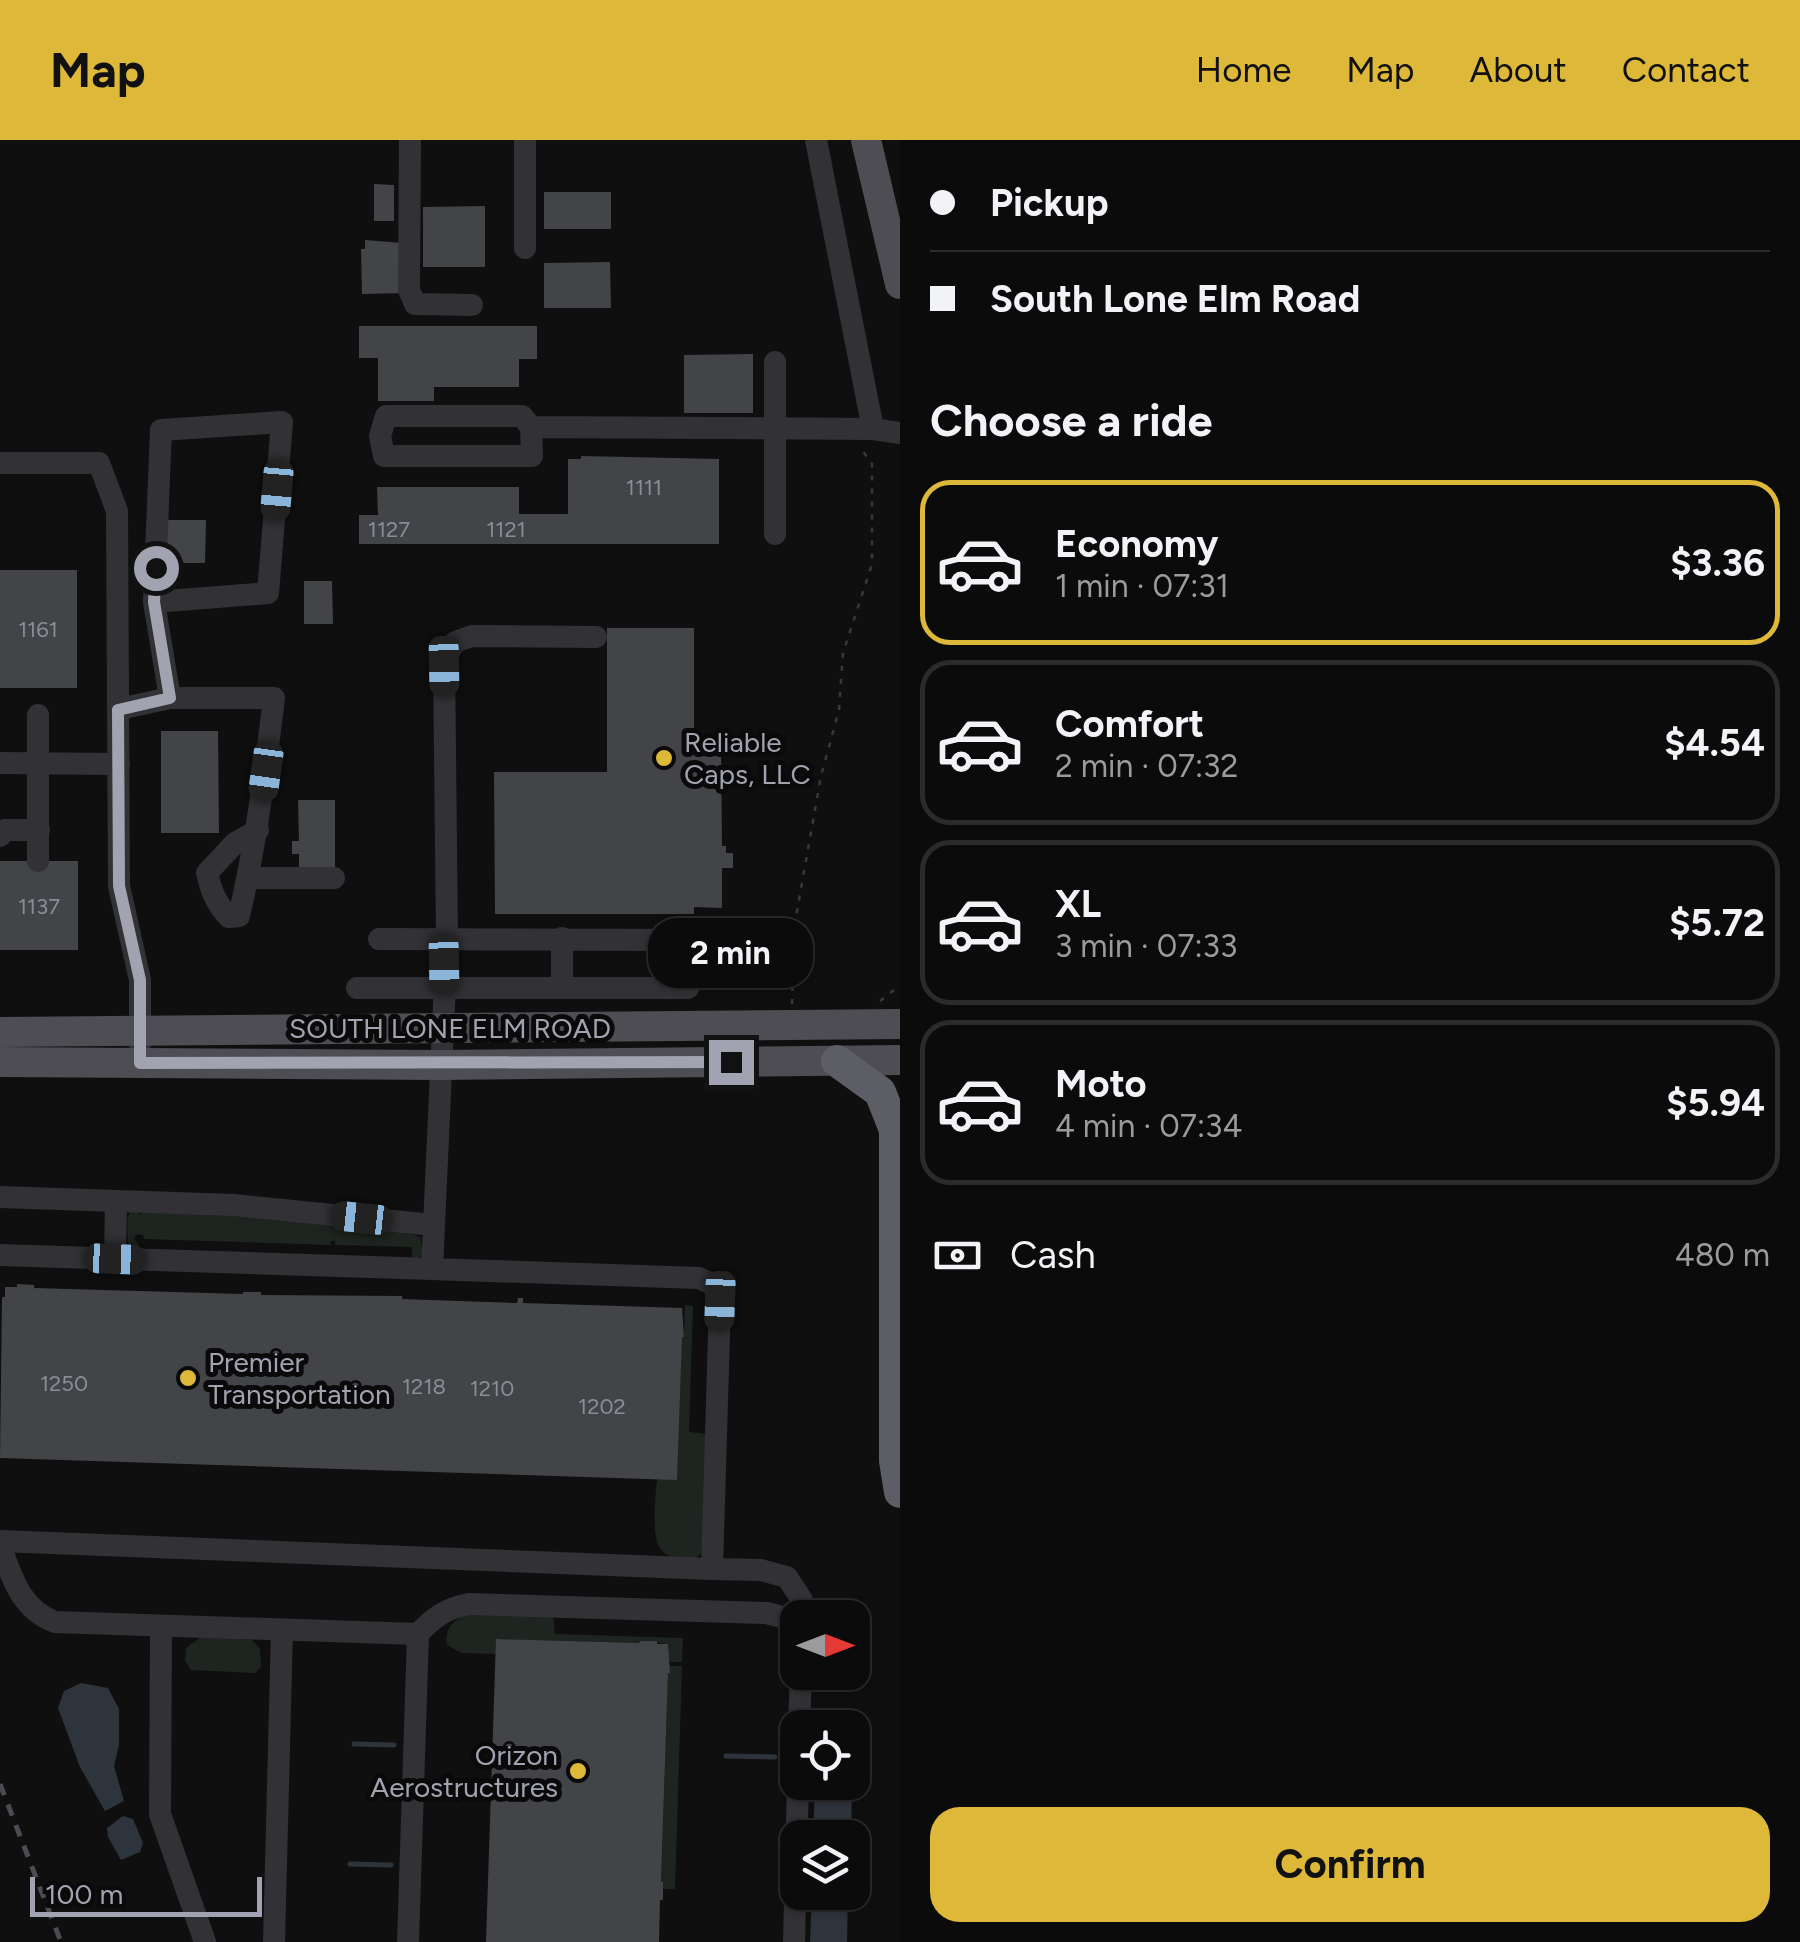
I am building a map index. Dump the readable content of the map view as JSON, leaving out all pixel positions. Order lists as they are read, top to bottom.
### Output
{
  "streets": {
    "main road": ["SOUTH LONE ELM ROAD"]
  },
  "places": ["Reliable Caps, LLC", "Premier Transportation", "Orizon Aerostructures"],
  "house_numbers": [
    "1111",
    "1127",
    "1121",
    "1161",
    "1137",
    "1250",
    "1218",
    "1210",
    "1202"
  ],
  "scale_bar": "100 m",
  "north": "right",
  "page": {
    "header": "Map",
    "nav": [
      "Home",
      "Map",
      "About",
      "Contact"
    ],
    "banner": ["Pickup", "South Lone Elm Road"],
    "heading": "Choose a ride",
    "list": [
      {
        "name": "Economy",
        "note": "1 min · 07:31",
        "value": "$3.36"
      },
      {
        "name": "Comfort",
        "note": "2 min · 07:32",
        "value": "$4.54"
      },
      {
        "name": "XL",
        "note": "3 min · 07:33",
        "value": "$5.72"
      },
      {
        "name": "Moto",
        "note": "4 min · 07:34",
        "value": "$5.94"
      }
    ],
    "bubble": "2 min",
    "pay": ["Cash", "480 m"],
    "buttons": "Confirm",
    "scale": "100 m"
  }
}
